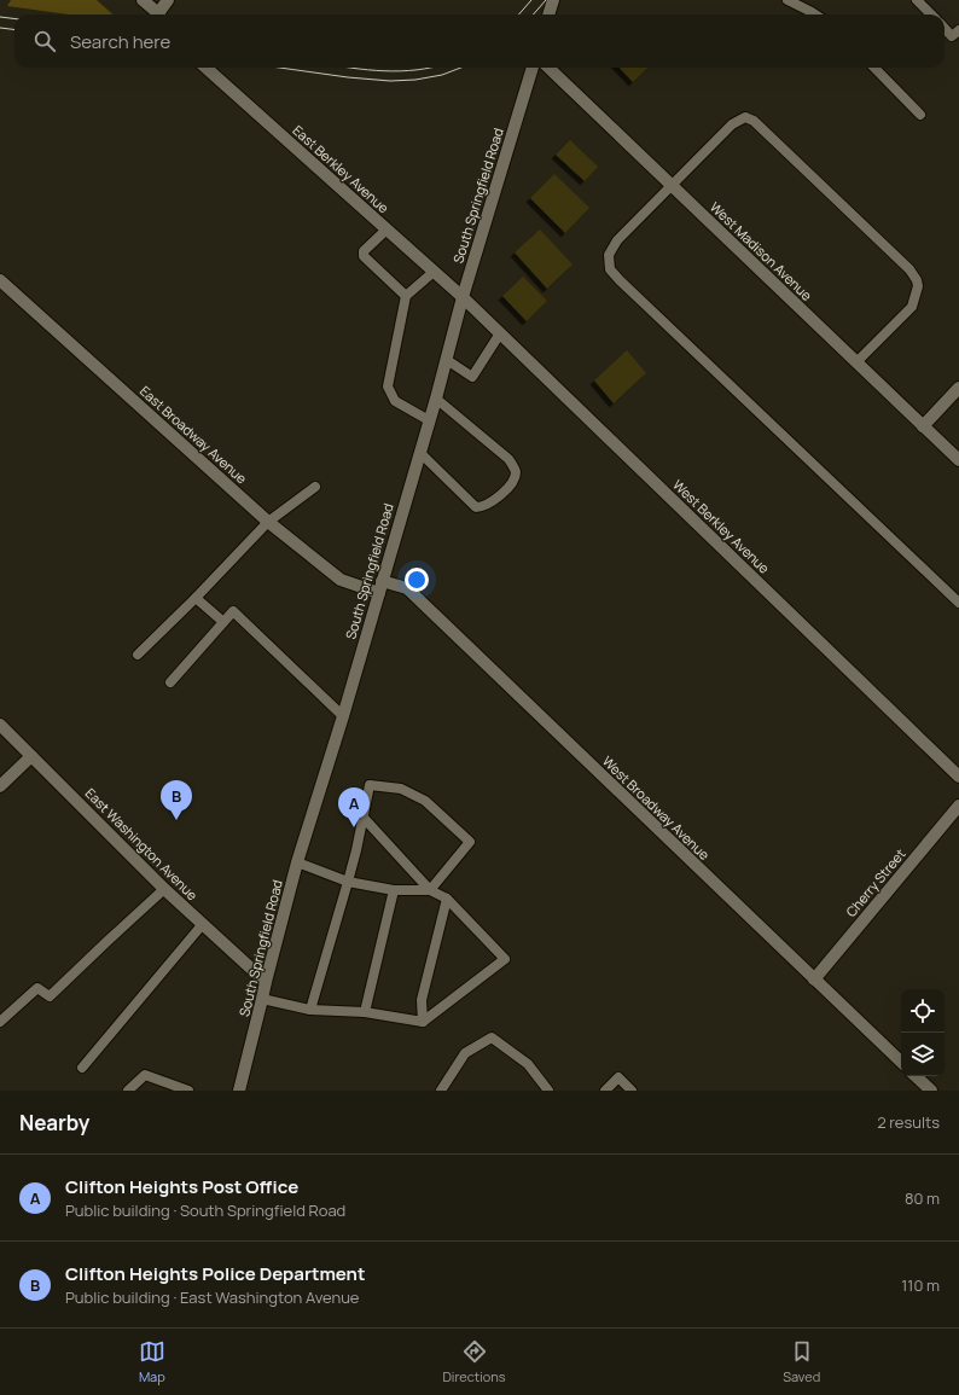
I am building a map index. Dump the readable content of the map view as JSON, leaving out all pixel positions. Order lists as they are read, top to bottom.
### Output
{
  "streets": {
    "street": [
      "East Berkley Avenue",
      "South Springfield Road",
      "West Madison Avenue",
      "East Broadway Avenue",
      "West Berkley Avenue",
      "West Broadway Avenue",
      "East Washington Avenue",
      "Cherry Street"
    ]
  },
  "crossings": [
    ["East Berkley Avenue", "South Springfield Road"],
    ["East Berkley Avenue", "West Berkley Avenue"],
    ["South Springfield Road", "East Broadway Avenue"],
    ["South Springfield Road", "West Berkley Avenue"],
    ["South Springfield Road", "West Broadway Avenue"],
    ["South Springfield Road", "East Washington Avenue"],
    ["East Broadway Avenue", "West Broadway Avenue"],
    ["West Broadway Avenue", "Cherry Street"]
  ],
  "page": {
    "search": "Search here",
    "pins": ["B", "A"],
    "heading": ["Nearby", "2 results"],
    "list": [
      {
        "mark": "A",
        "name": "Clifton Heights Post Office",
        "note": "Public building · South Springfield Road",
        "value": "80 m"
      },
      {
        "mark": "B",
        "name": "Clifton Heights Police Department",
        "note": "Public building · East Washington Avenue",
        "value": "110 m"
      }
    ],
    "nav": ["Map", "Directions", "Saved"]
  }
}
